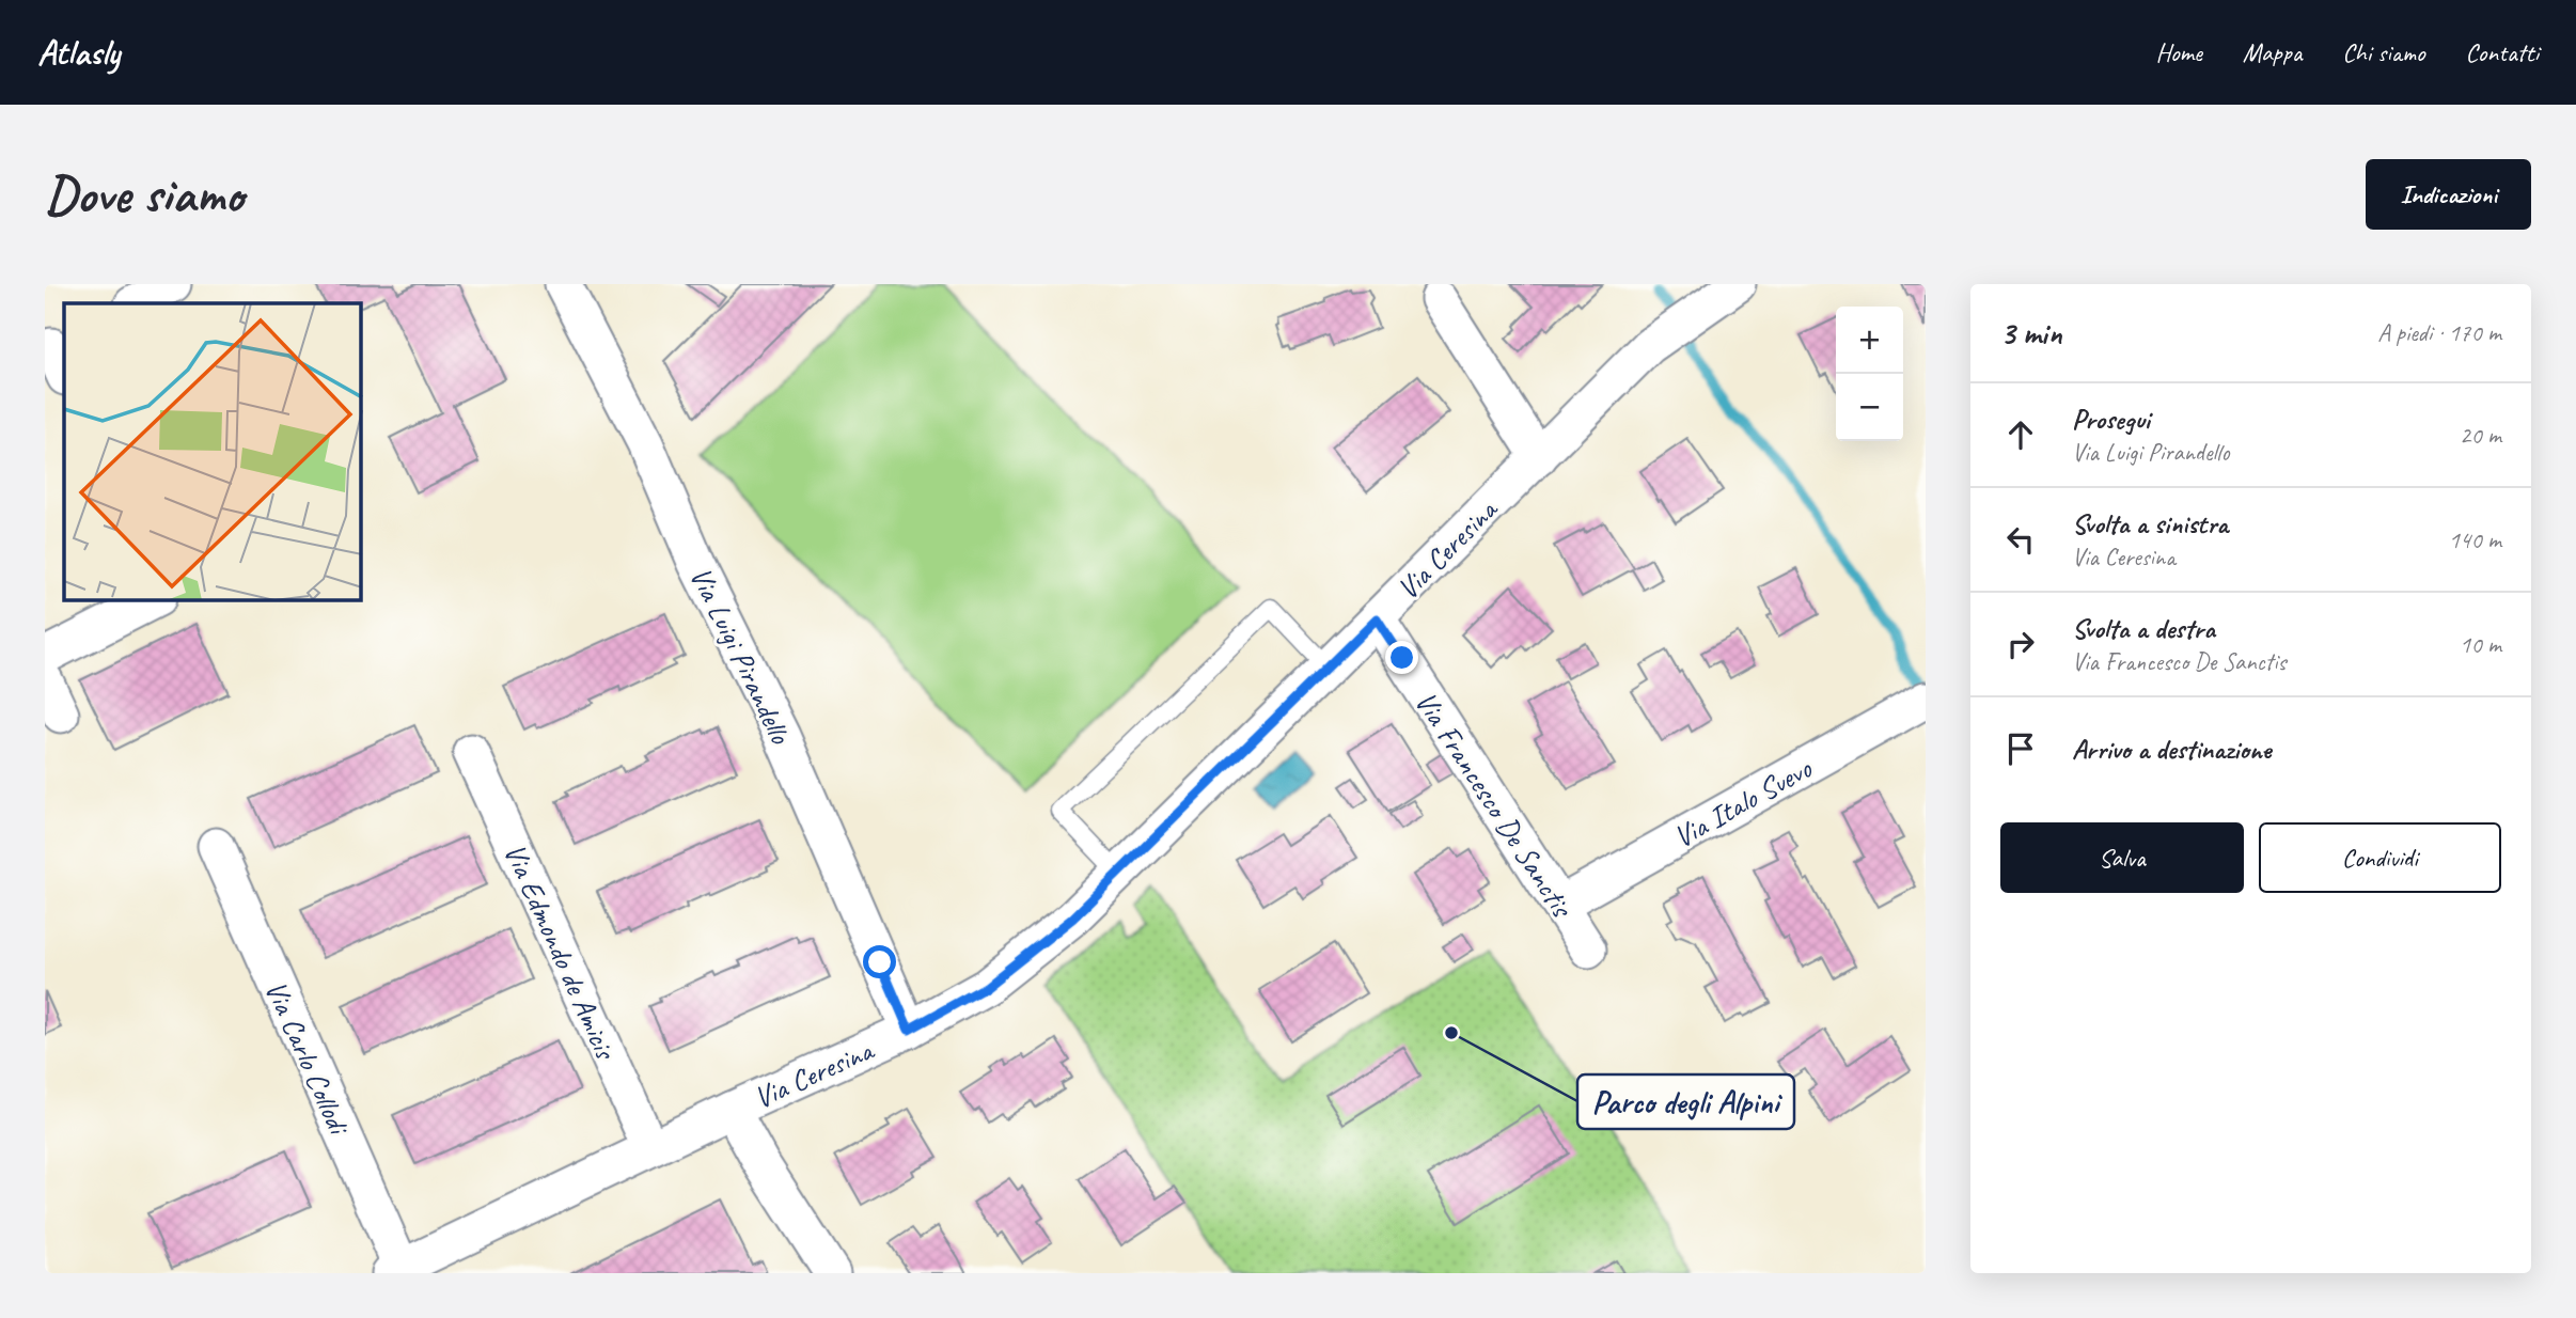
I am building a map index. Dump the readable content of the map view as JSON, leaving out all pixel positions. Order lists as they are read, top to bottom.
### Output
{
  "streets": {
    "street": [
      "Via Ceresina",
      "Via Luigi Pirandello",
      "Via Italo Svevo",
      "Via Francesco De Sanctis",
      "Via Edmondo de Amicis",
      "Via Carlo Collodi"
    ]
  },
  "crossings": [
    ["Via Ceresina", "Via Luigi Pirandello"],
    ["Via Ceresina", "Via Francesco De Sanctis"],
    ["Via Ceresina", "Via Edmondo de Amicis"],
    ["Via Ceresina", "Via Carlo Collodi"],
    ["Via Italo Svevo", "Via Francesco De Sanctis"]
  ],
  "places": ["Parco degli Alpini"],
  "page": {
    "header": "Atlasly",
    "nav": [
      "Home",
      "Mappa",
      "Chi siamo",
      "Contatti"
    ],
    "buttons": [
      "Indicazioni",
      ["Salva", "Condividi"]
    ],
    "title": "Dove siamo",
    "heading": ["3 min", "A piedi · 170 m"],
    "map_buttons": ["+", "−"],
    "list": [
      ["Prosegui", "Via Luigi Pirandello", "20 m"],
      ["Svolta a sinistra", "Via Ceresina", "140 m"],
      ["Svolta a destra", "Via Francesco De Sanctis", "10 m"],
      "Arrivo a destinazione"
    ]
  }
}
